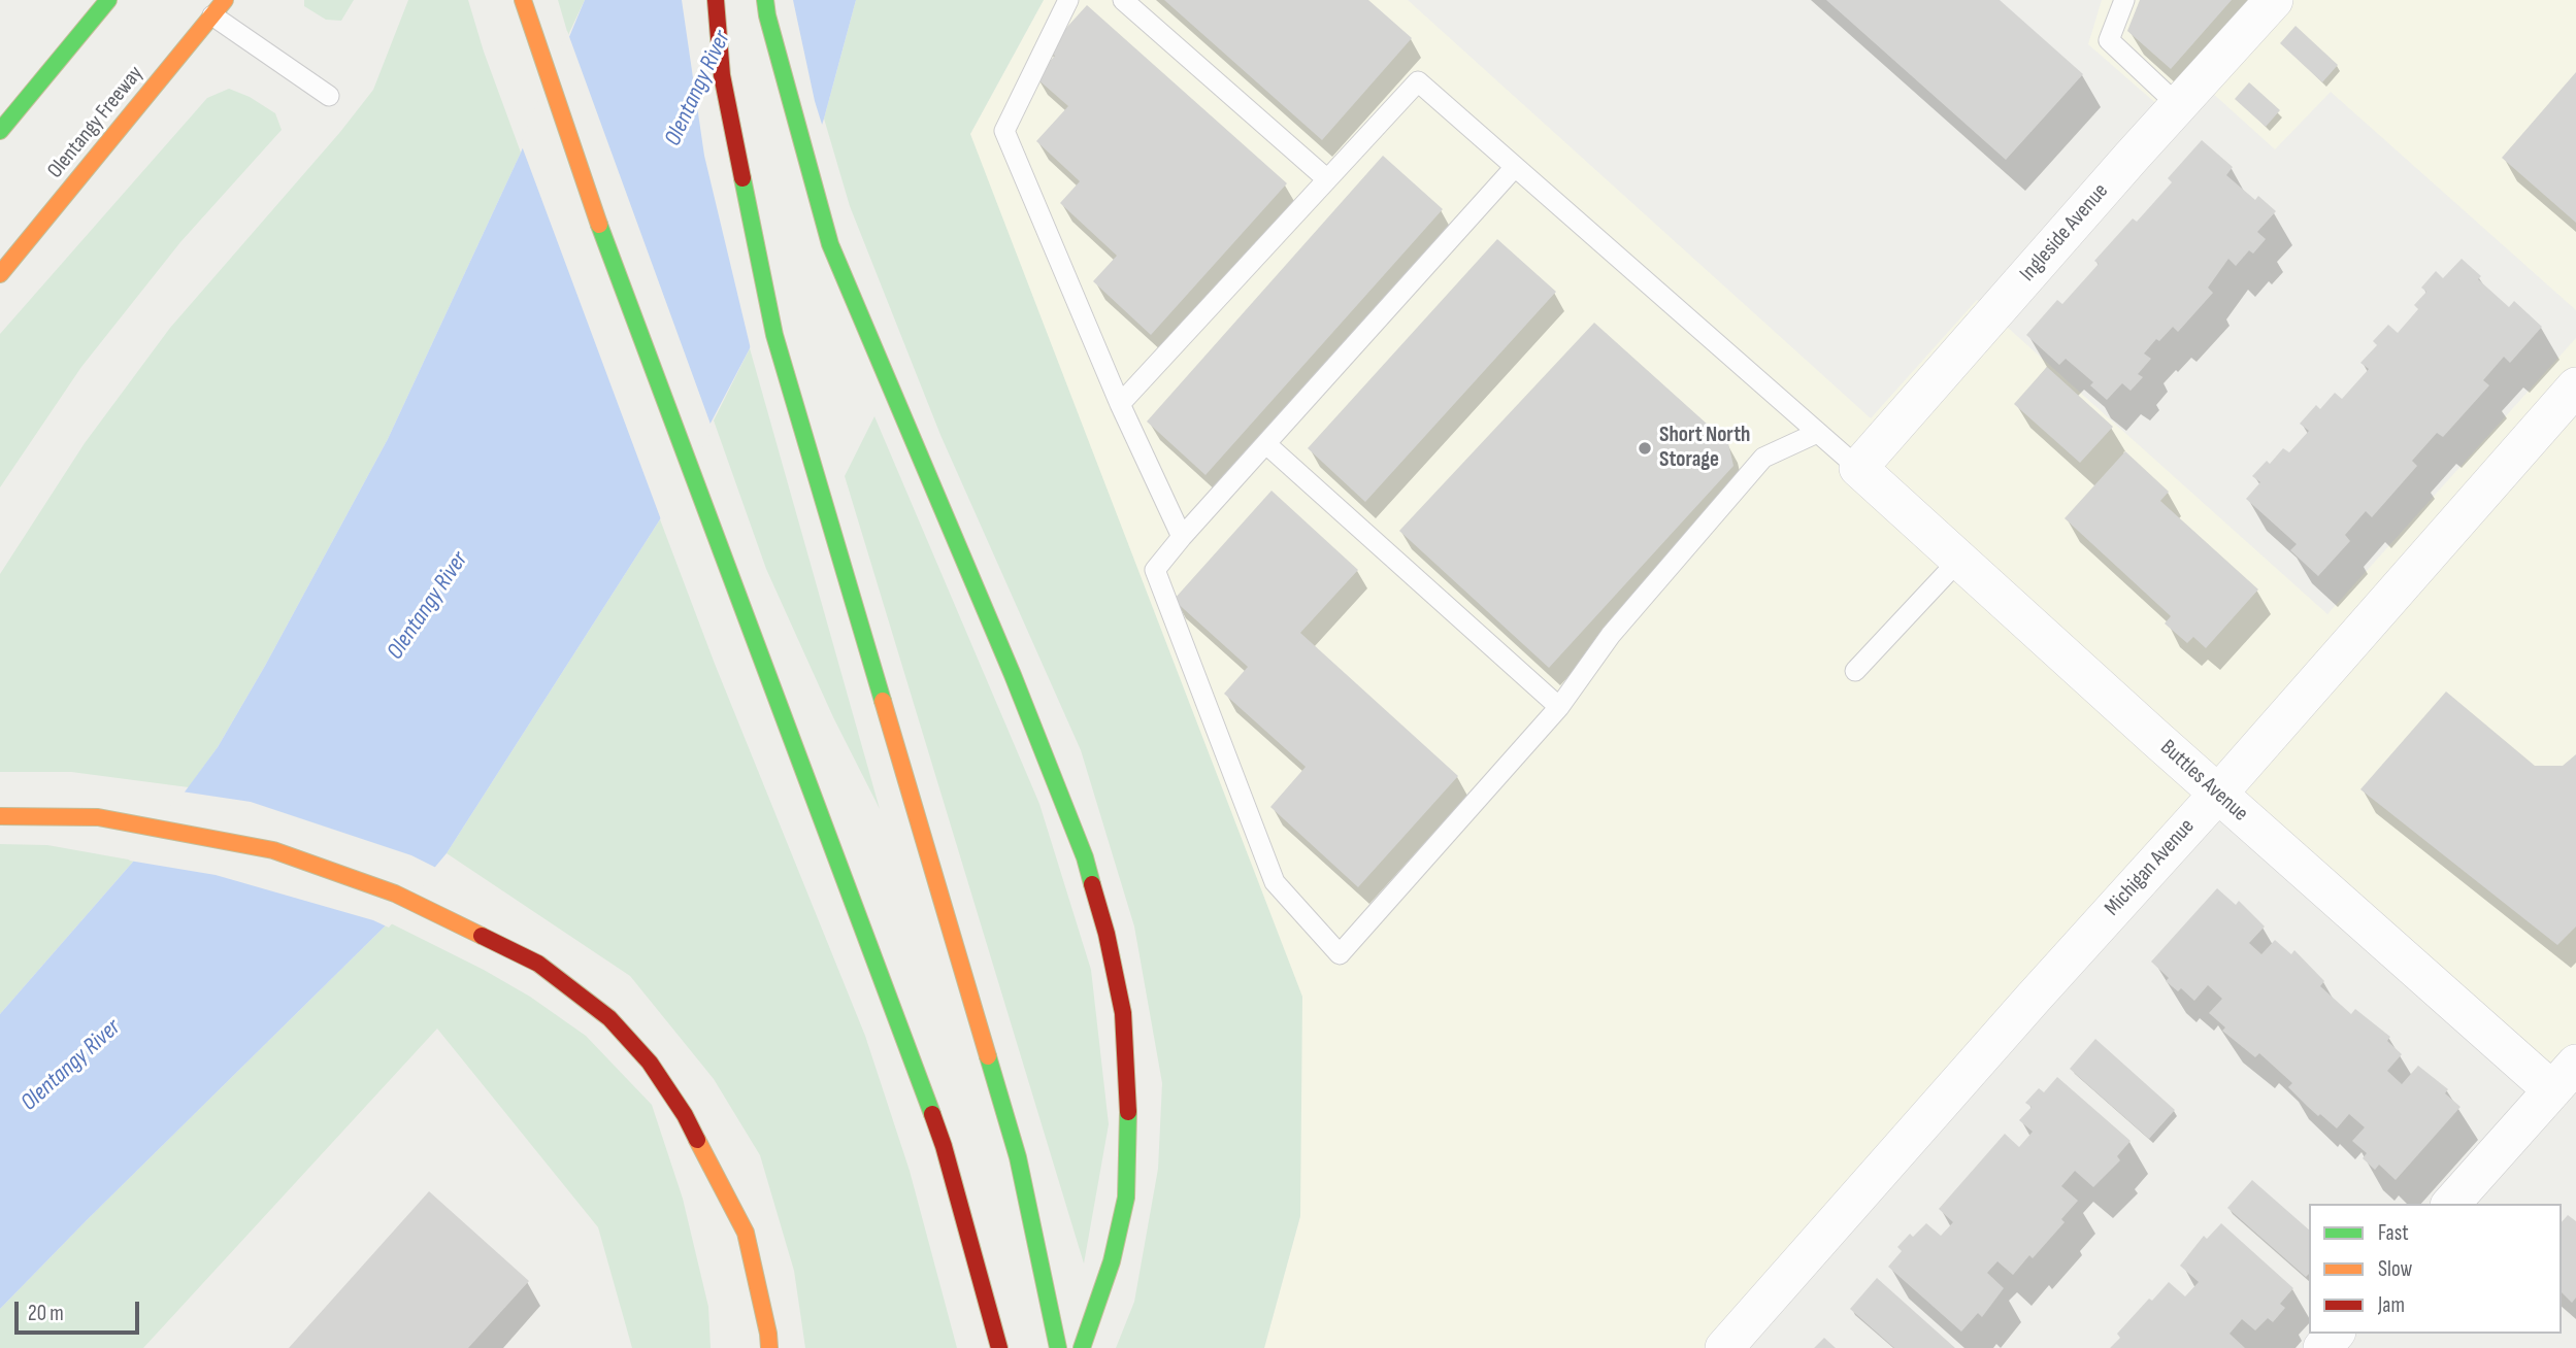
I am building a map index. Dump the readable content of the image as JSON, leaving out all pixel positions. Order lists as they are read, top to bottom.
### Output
{
  "streets": {
    "highway": ["Olentangy Freeway"],
    "street": ["Ingleside Avenue", "Buttles Avenue", "Michigan Avenue"]
  },
  "crossings": [
    ["Ingleside Avenue", "Buttles Avenue"],
    ["Buttles Avenue", "Michigan Avenue"]
  ],
  "water": ["Olentangy River"],
  "places": ["Short North Storage"],
  "legend": ["Fast", "Slow", "Jam"],
  "scale_bar": "20 m"
}
